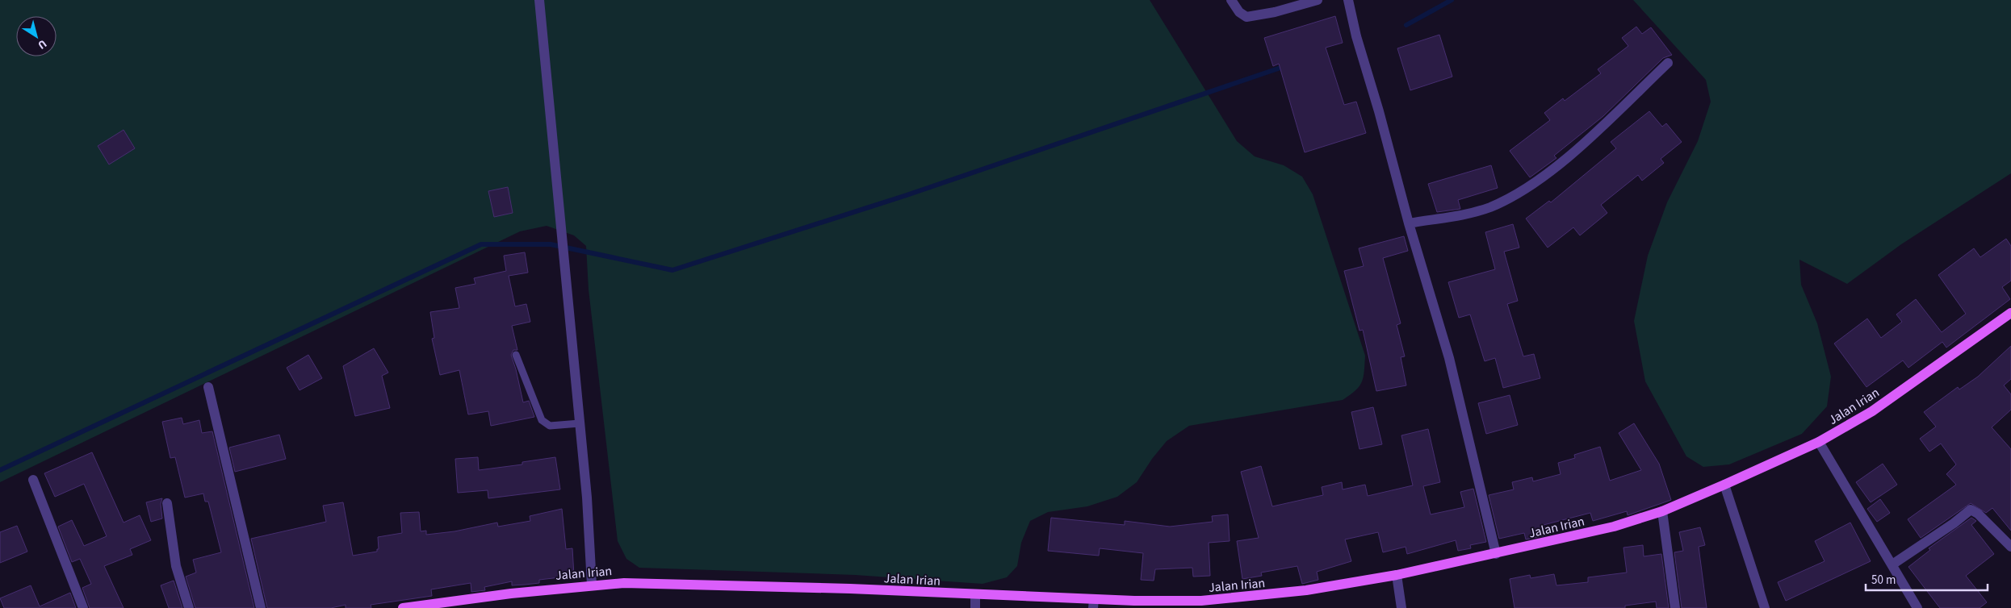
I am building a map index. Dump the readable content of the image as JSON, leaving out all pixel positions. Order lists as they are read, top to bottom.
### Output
{
  "streets": {
    "main road": ["Jalan Irian"]
  },
  "scale_bar": "50 m",
  "north": "bottom right"
}
